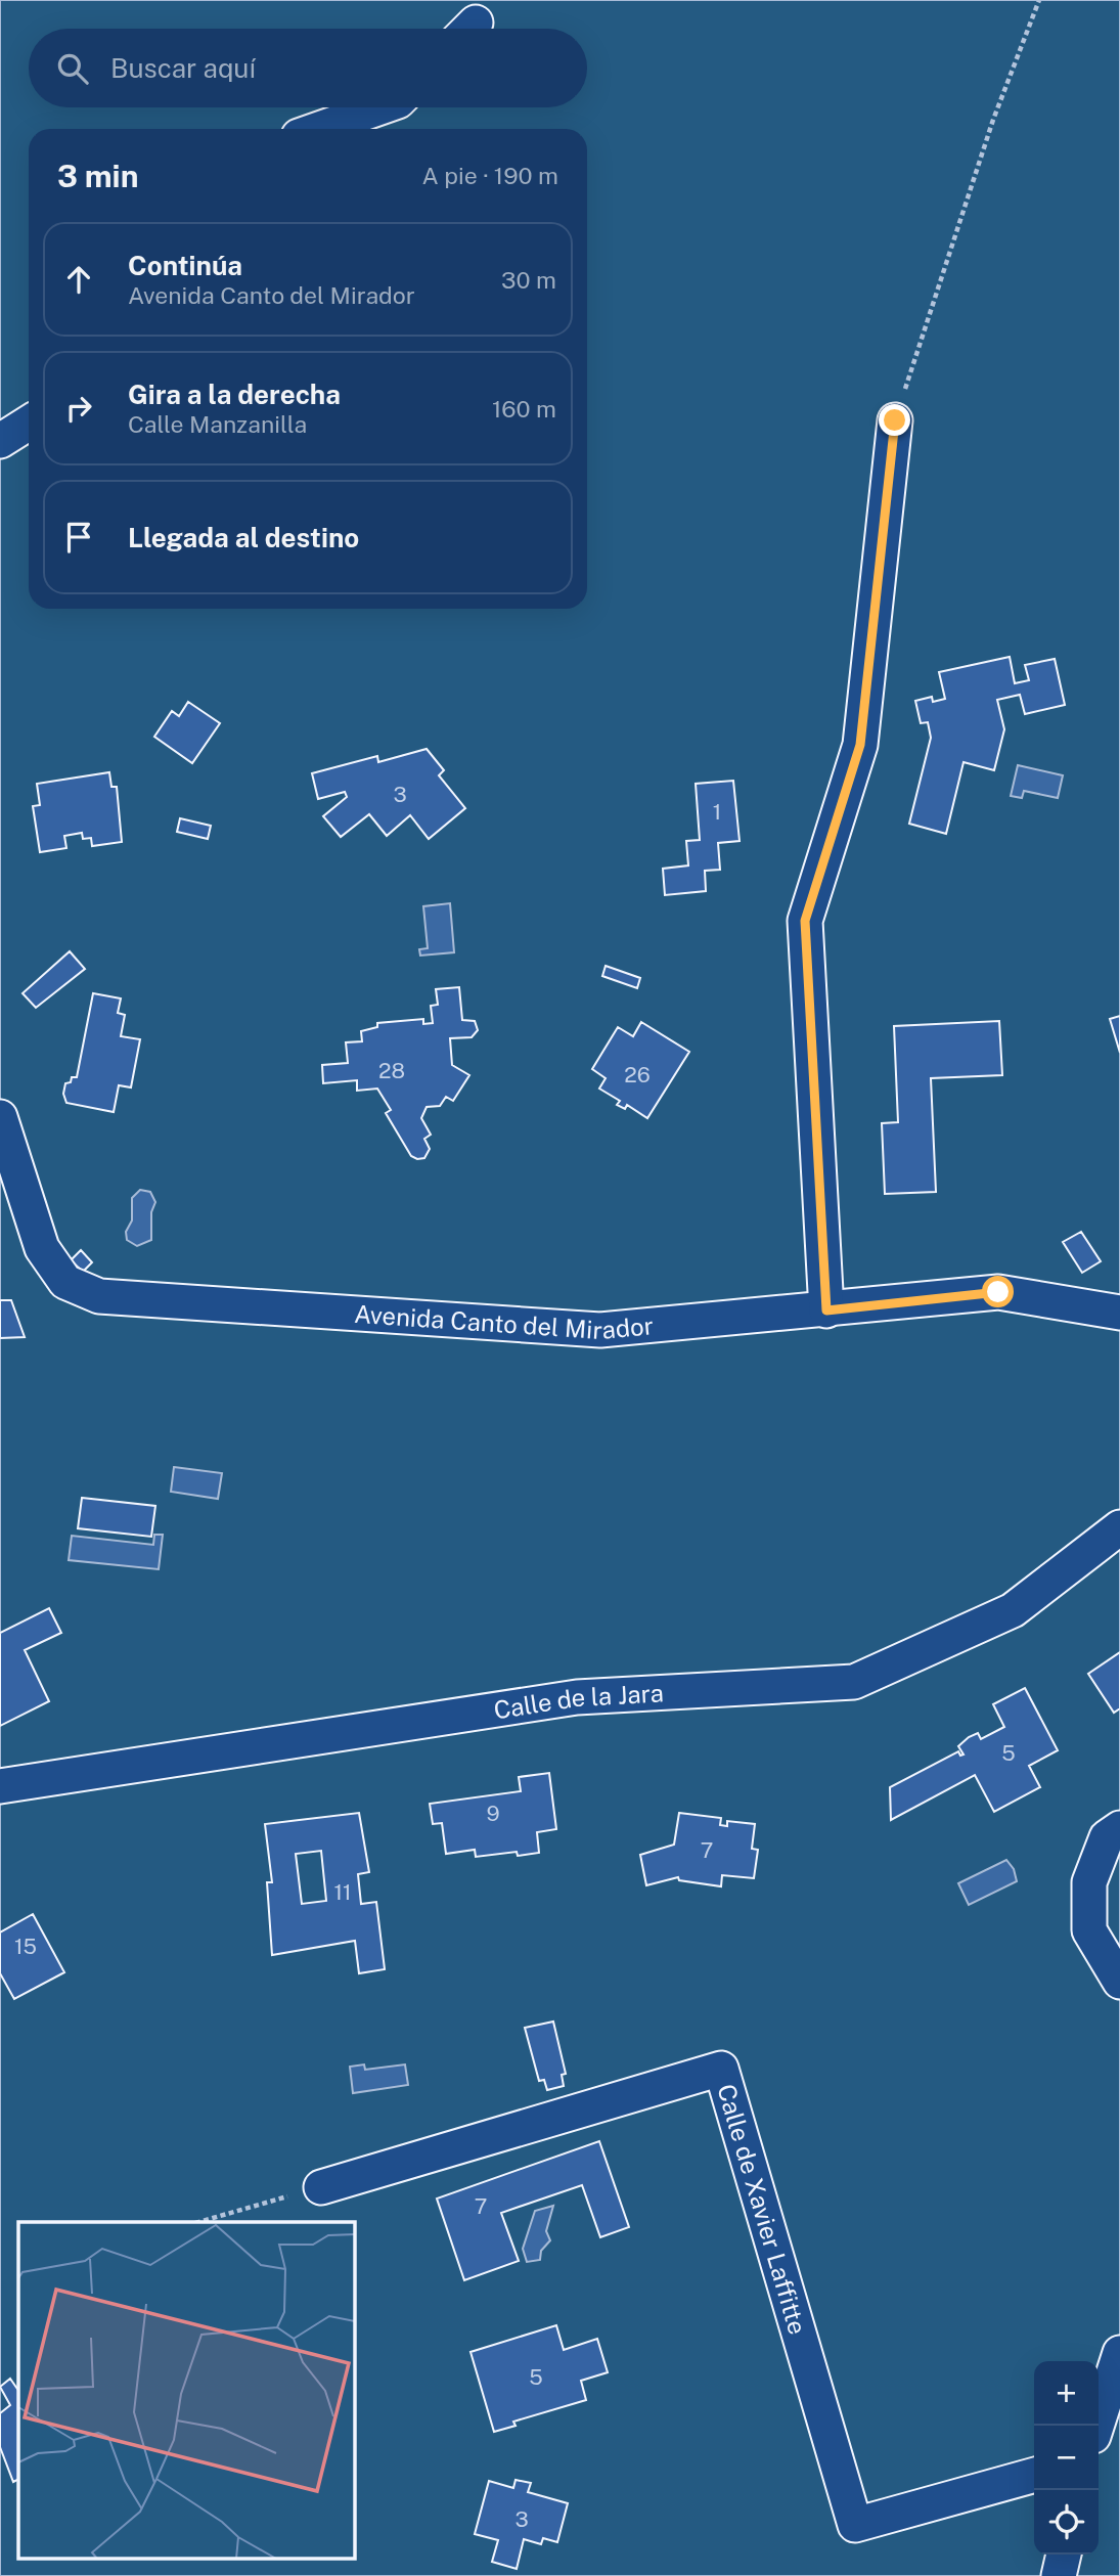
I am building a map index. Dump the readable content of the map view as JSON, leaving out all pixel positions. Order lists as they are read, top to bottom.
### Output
{
  "streets": {
    "street": ["Avenida Canto del Mirador", "Calle de la Jara", "Calle de Xavier Laffitte"]
  },
  "house_numbers": [
    "3",
    "1",
    "28",
    "26",
    "5",
    "9",
    "7",
    "11",
    "15",
    "7",
    "5",
    "3"
  ],
  "page": {
    "search": "Buscar aquí",
    "heading": ["3 min", "A pie · 190 m"],
    "list": [
      ["Continúa", "Avenida Canto del Mirador", "30 m"],
      ["Gira a la derecha", "Calle Manzanilla", "160 m"],
      "Llegada al destino"
    ],
    "map_buttons": ["+", "−"]
  }
}
